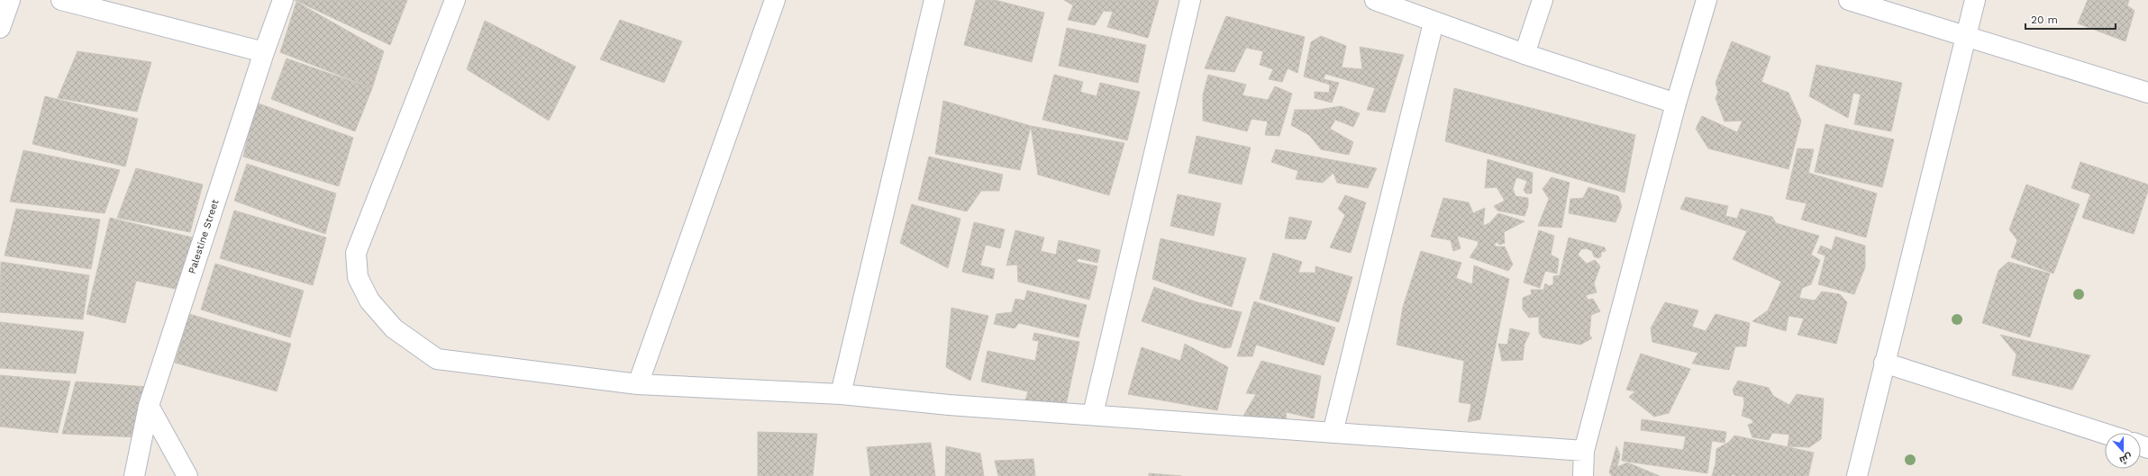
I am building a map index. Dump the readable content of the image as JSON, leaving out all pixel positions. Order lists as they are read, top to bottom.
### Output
{
  "streets": {
    "street": ["Palestine Street"]
  },
  "scale_bar": "20 m",
  "north": "bottom"
}
